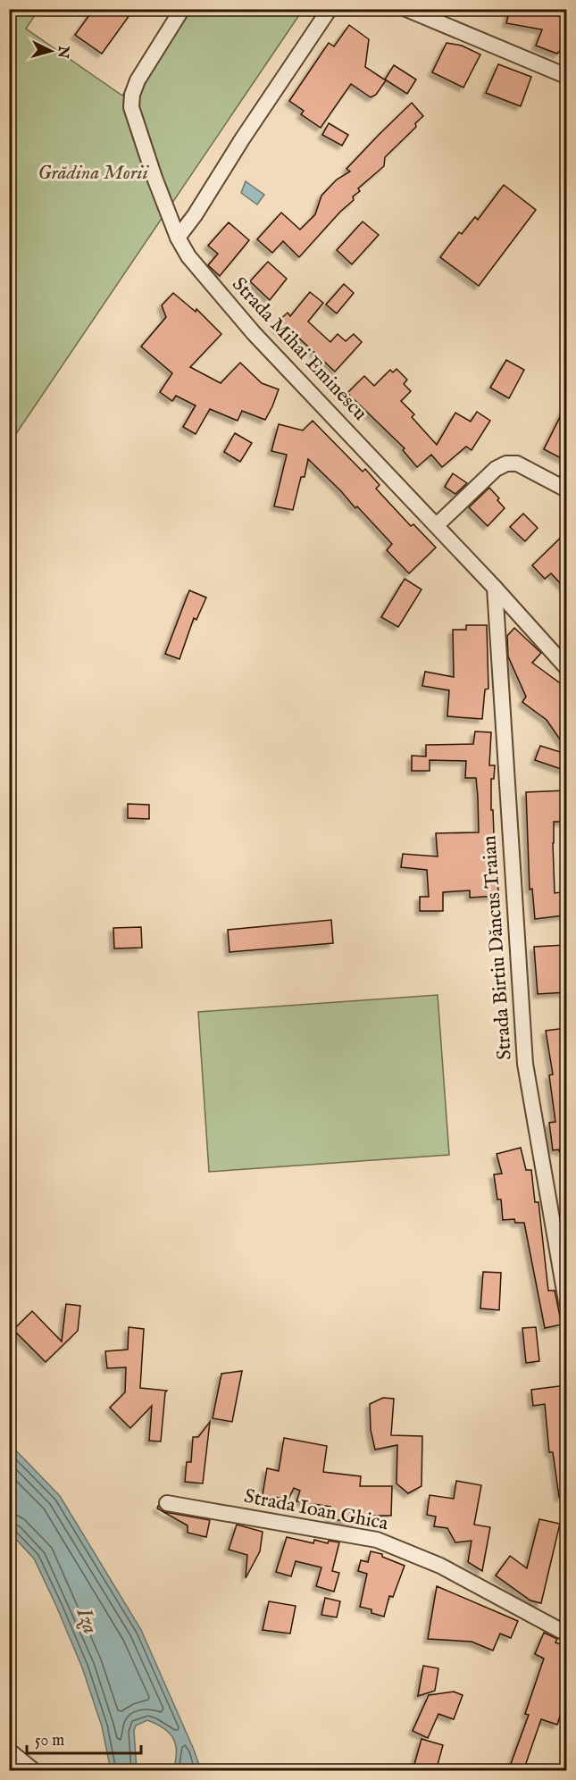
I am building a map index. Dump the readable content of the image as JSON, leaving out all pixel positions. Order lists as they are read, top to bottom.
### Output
{
  "streets": {
    "street": ["Strada Mihai Eminescu", "Strada Birtiu Dăncus Traian", "Strada Ioan Ghica"]
  },
  "crossings": [
    ["Strada Mihai Eminescu", "Strada Birtiu Dăncus Traian"]
  ],
  "water": ["Iza"],
  "parks": ["Grădina Morii"],
  "scale_bar": "50 m",
  "north": "right"
}
